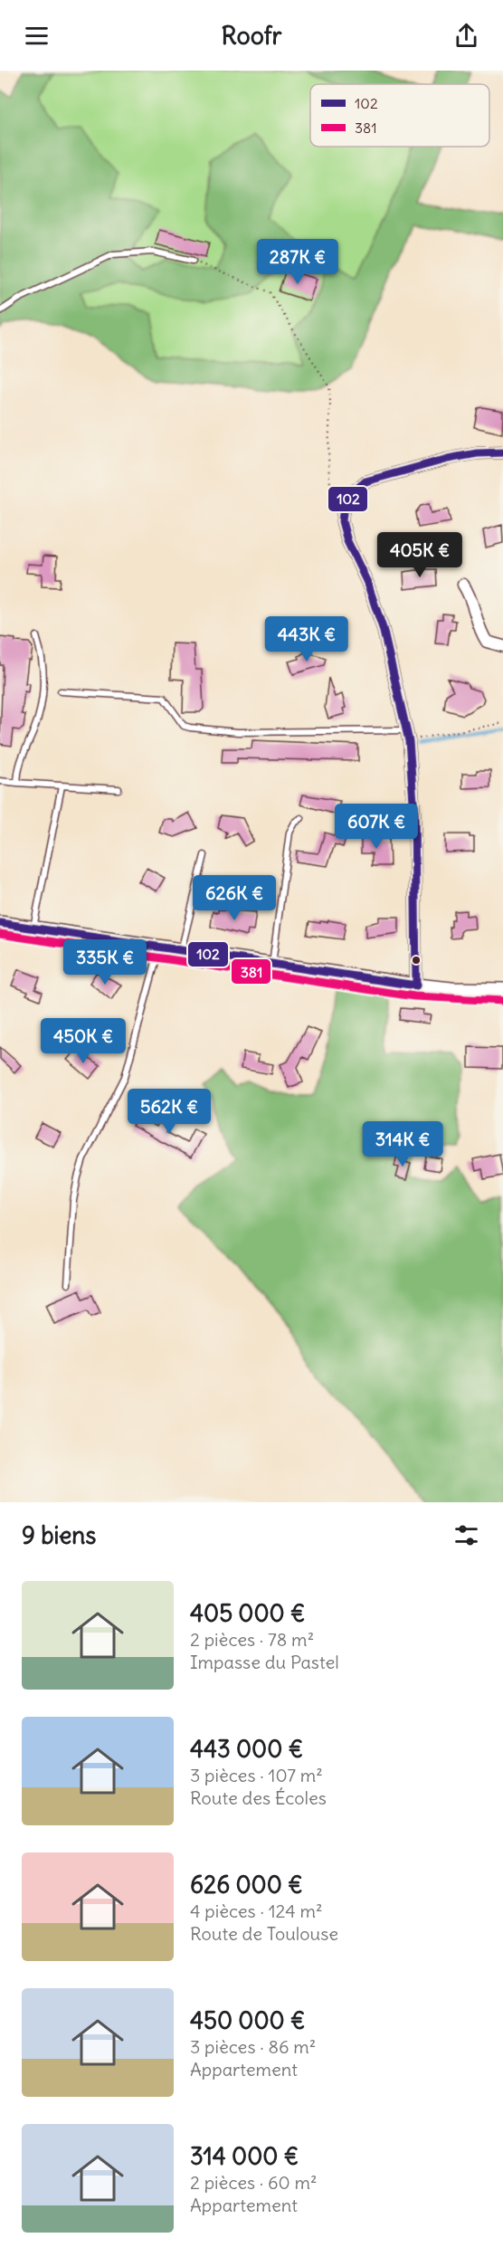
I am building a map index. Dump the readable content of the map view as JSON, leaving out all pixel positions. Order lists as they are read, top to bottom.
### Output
{
  "lines": ["transit line 102", "transit line 381"],
  "legend": ["102", "381"],
  "page": {
    "header": "Roofr",
    "price": [
      "287K €",
      "405K €",
      "443K €",
      "607K €",
      "626K €",
      "335K €",
      "450K €",
      "562K €",
      "314K €"
    ],
    "heading": "9 biens",
    "list": [
      {
        "name": "405 000 €",
        "note": "2 pièces · 78 m² · Impasse du Pastel"
      },
      {
        "name": "443 000 €",
        "note": "3 pièces · 107 m² · Route des Écoles"
      },
      {
        "name": "626 000 €",
        "note": "4 pièces · 124 m² · Route de Toulouse"
      },
      {
        "name": "450 000 €",
        "note": "3 pièces · 86 m² · Appartement"
      },
      {
        "name": "314 000 €",
        "note": "2 pièces · 60 m² · Appartement"
      }
    ]
  }
}
